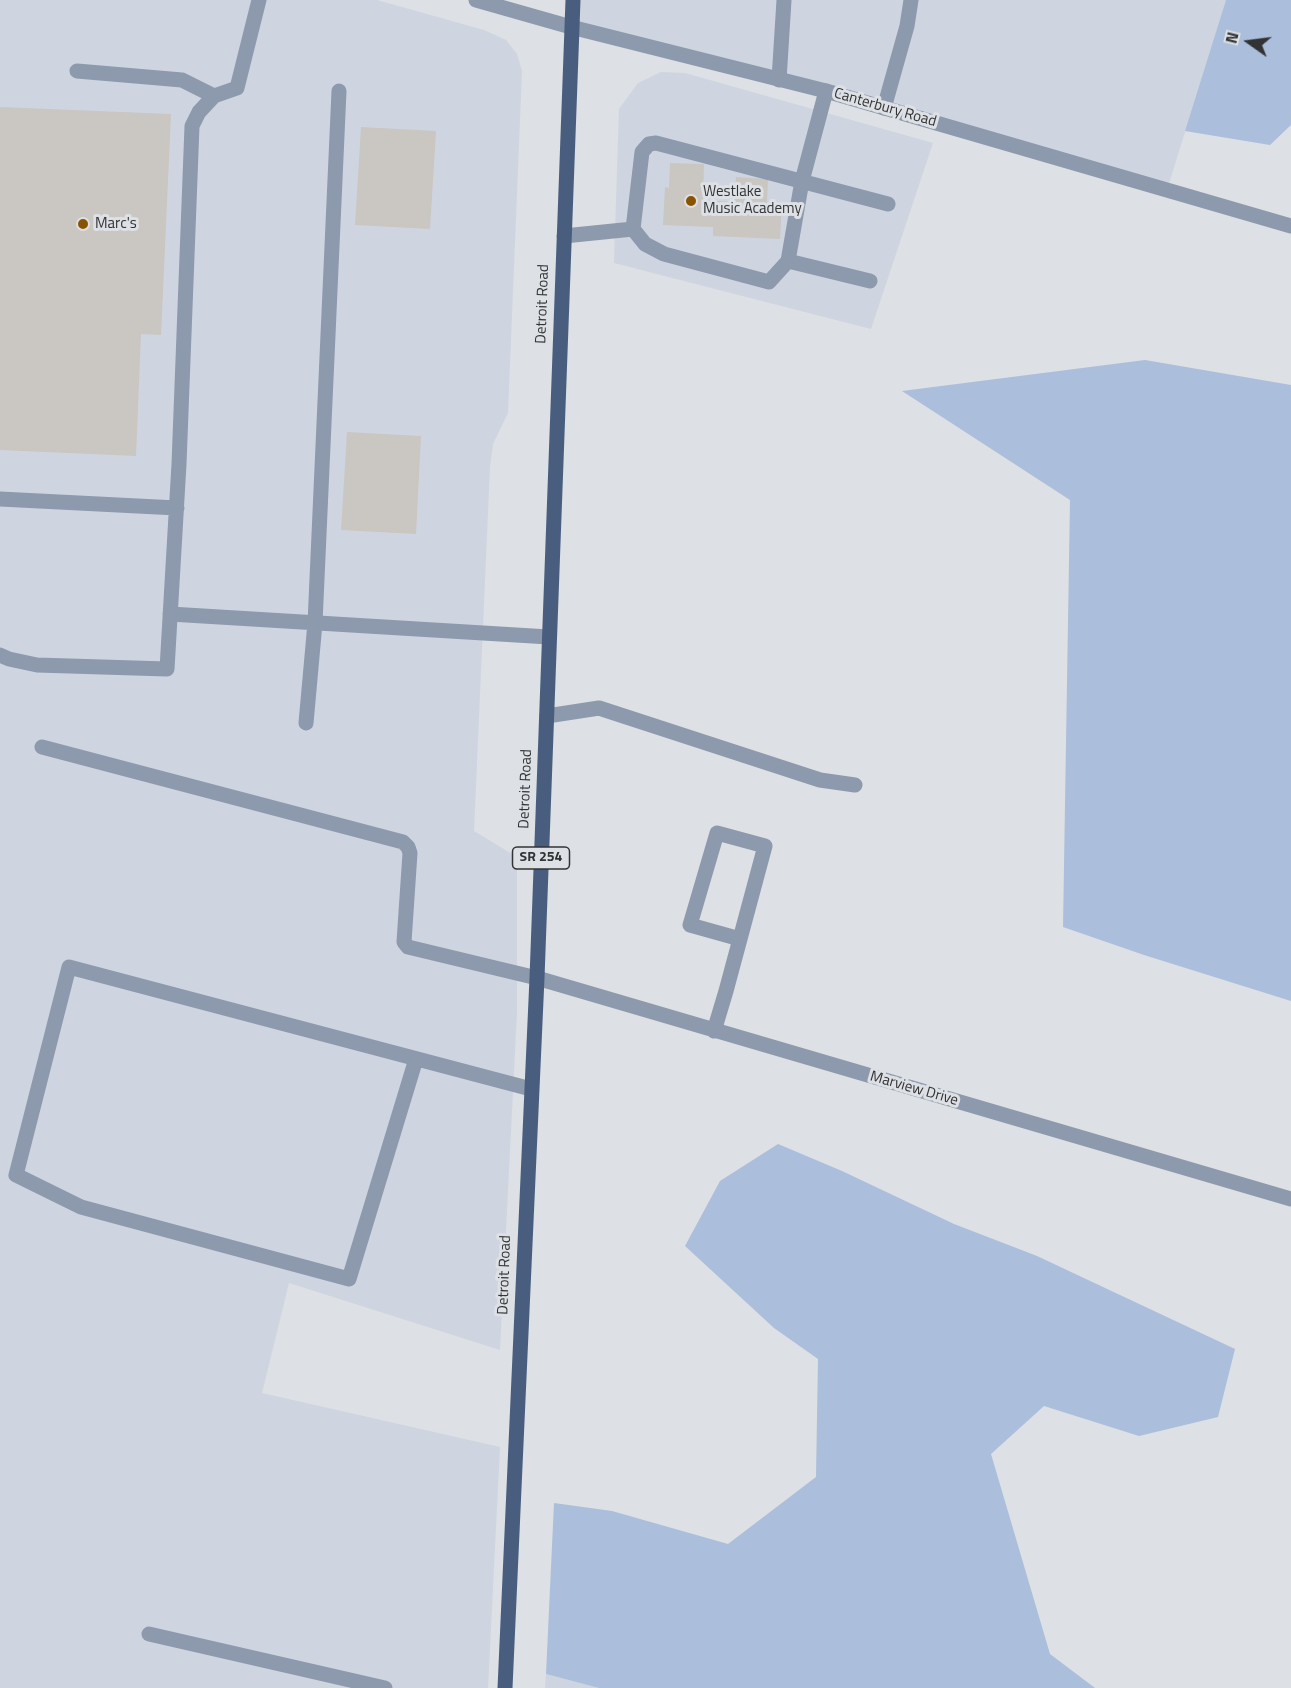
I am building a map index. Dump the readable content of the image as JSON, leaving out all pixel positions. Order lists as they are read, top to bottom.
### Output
{
  "streets": {
    "main road": ["Detroit Road", "SR 254"],
    "street": ["Canterbury Road", "Marview Drive"]
  },
  "crossings": [
    ["Canterbury Road", "Detroit Road"],
    ["Detroit Road", "Marview Drive"]
  ],
  "places": ["Westlake Music Academy", "Marc's"],
  "north": "left"
}
